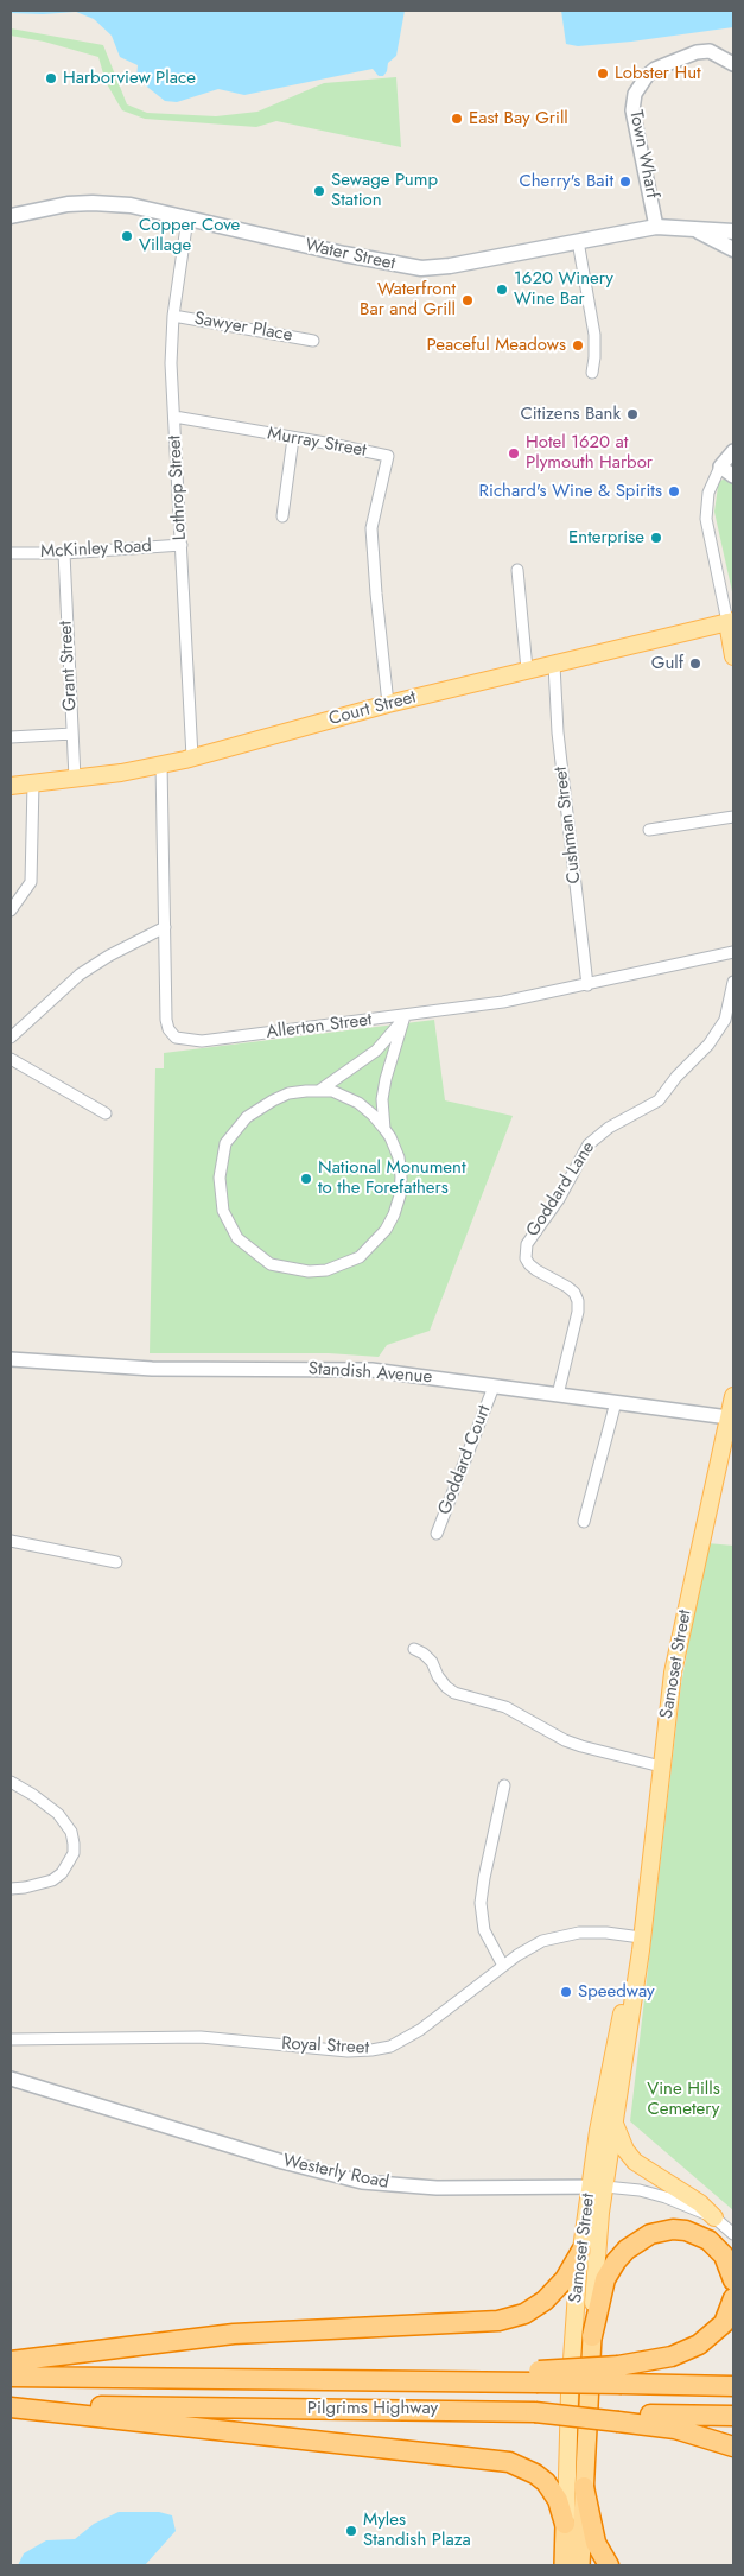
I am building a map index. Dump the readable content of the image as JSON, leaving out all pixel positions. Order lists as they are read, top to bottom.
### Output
{
  "streets": {
    "highway": ["Samoset Street", "Pilgrims Highway"],
    "main road": ["Water Street", "Court Street"],
    "street": [
      "Town Wharf",
      "Sawyer Place",
      "Murray Street",
      "Lothrop Street",
      "McKinley Road",
      "Grant Street",
      "Cushman Street",
      "Allerton Street",
      "Goddard Lane",
      "Standish Avenue",
      "Goddard Court",
      "Royal Street",
      "Westerly Road"
    ]
  },
  "crossings": [
    ["Town Wharf", "Water Street"],
    ["Water Street", "Lothrop Street"],
    ["Sawyer Place", "Lothrop Street"],
    ["Murray Street", "Lothrop Street"],
    ["Murray Street", "Court Street"],
    ["Lothrop Street", "McKinley Road"],
    ["Lothrop Street", "Court Street"],
    ["McKinley Road", "Grant Street"],
    ["Grant Street", "Court Street"],
    ["Court Street", "Cushman Street"],
    ["Court Street", "Allerton Street"],
    ["Cushman Street", "Allerton Street"],
    ["Goddard Lane", "Standish Avenue"],
    ["Standish Avenue", "Goddard Court"],
    ["Standish Avenue", "Samoset Street"],
    ["Samoset Street", "Royal Street"],
    ["Samoset Street", "Westerly Road"]
  ],
  "parks": ["Vine Hills Cemetery"],
  "places": [
    "Lobster Hut",
    "Harborview Place",
    "East Bay Grill",
    "Cherry's Bait",
    "Sewage Pump Station",
    "Copper Cove Village",
    "1620 Winery Wine Bar",
    "Waterfront Bar and Grill",
    "Peaceful Meadows",
    "Citizens Bank",
    "Hotel 1620 at Plymouth Harbor",
    "Richard's Wine & Spirits",
    "Enterprise",
    "Gulf",
    "National Monument to the Forefathers",
    "Speedway",
    "Myles Standish Plaza"
  ]
}
